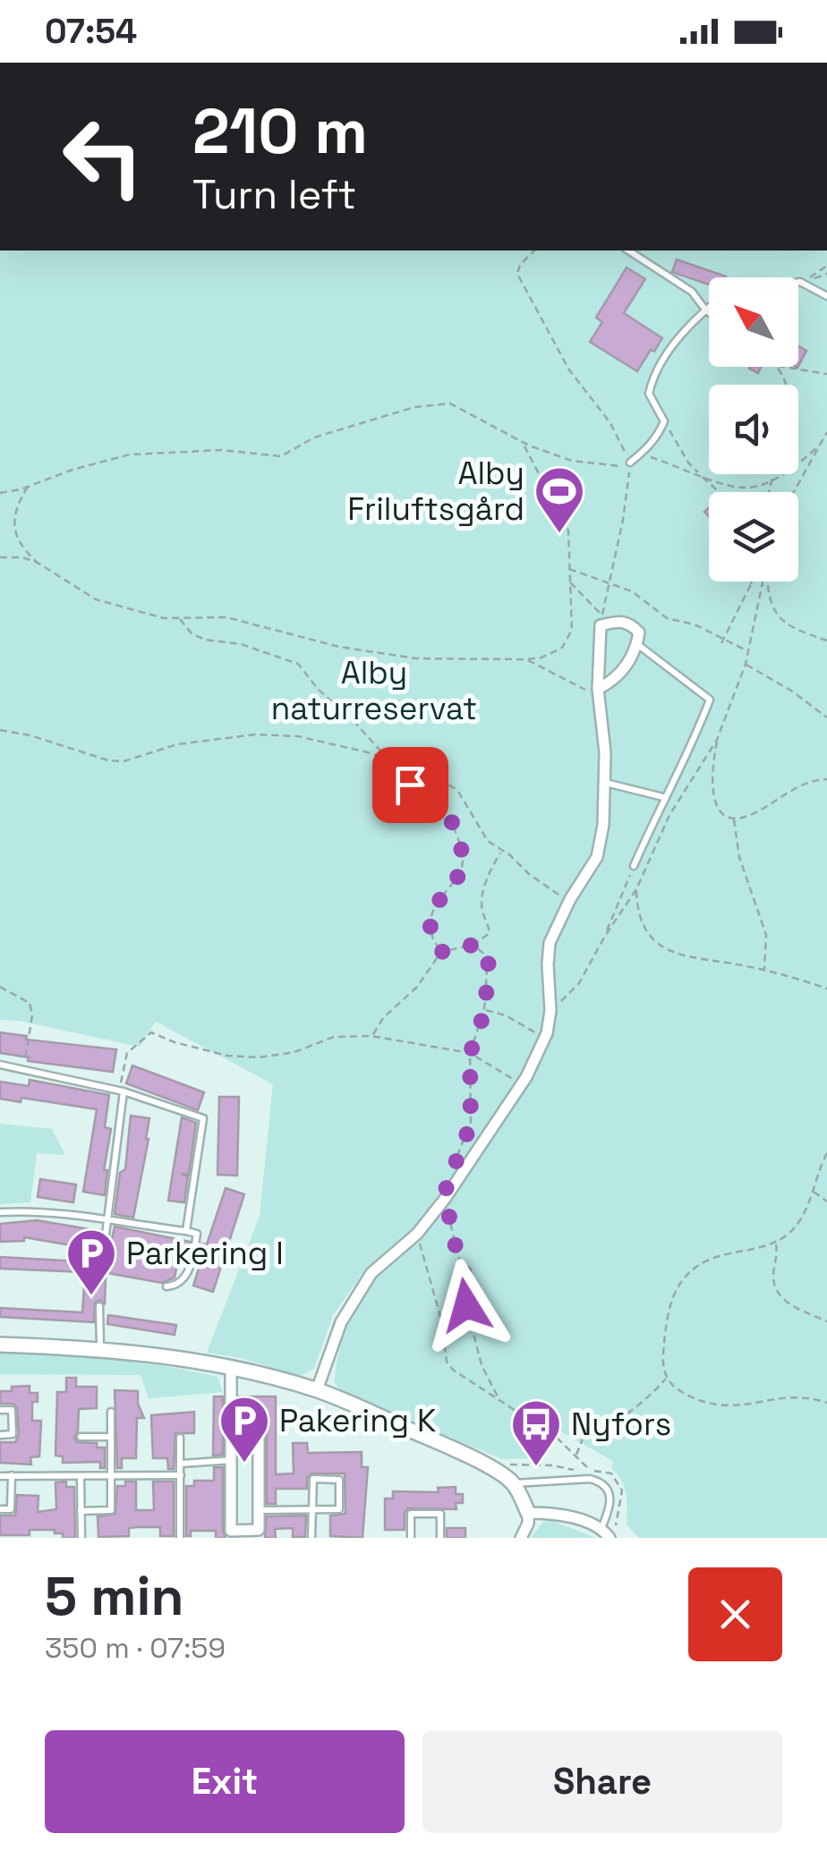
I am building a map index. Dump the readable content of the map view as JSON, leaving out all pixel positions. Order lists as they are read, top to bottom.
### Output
{
  "parks": ["Alby naturreservat"],
  "places": {
    "sports": ["Alby Friluftsgård"],
    "parking": ["Parkering I", "Pakering K"],
    "bus stop": ["Nyfors"]
  },
  "north": "top left",
  "page": {
    "status": "07:54",
    "turn": ["210 m", "Turn left"],
    "heading": ["5 min", "350 m · 07:59"],
    "buttons": ["Exit", "Share"]
  }
}
